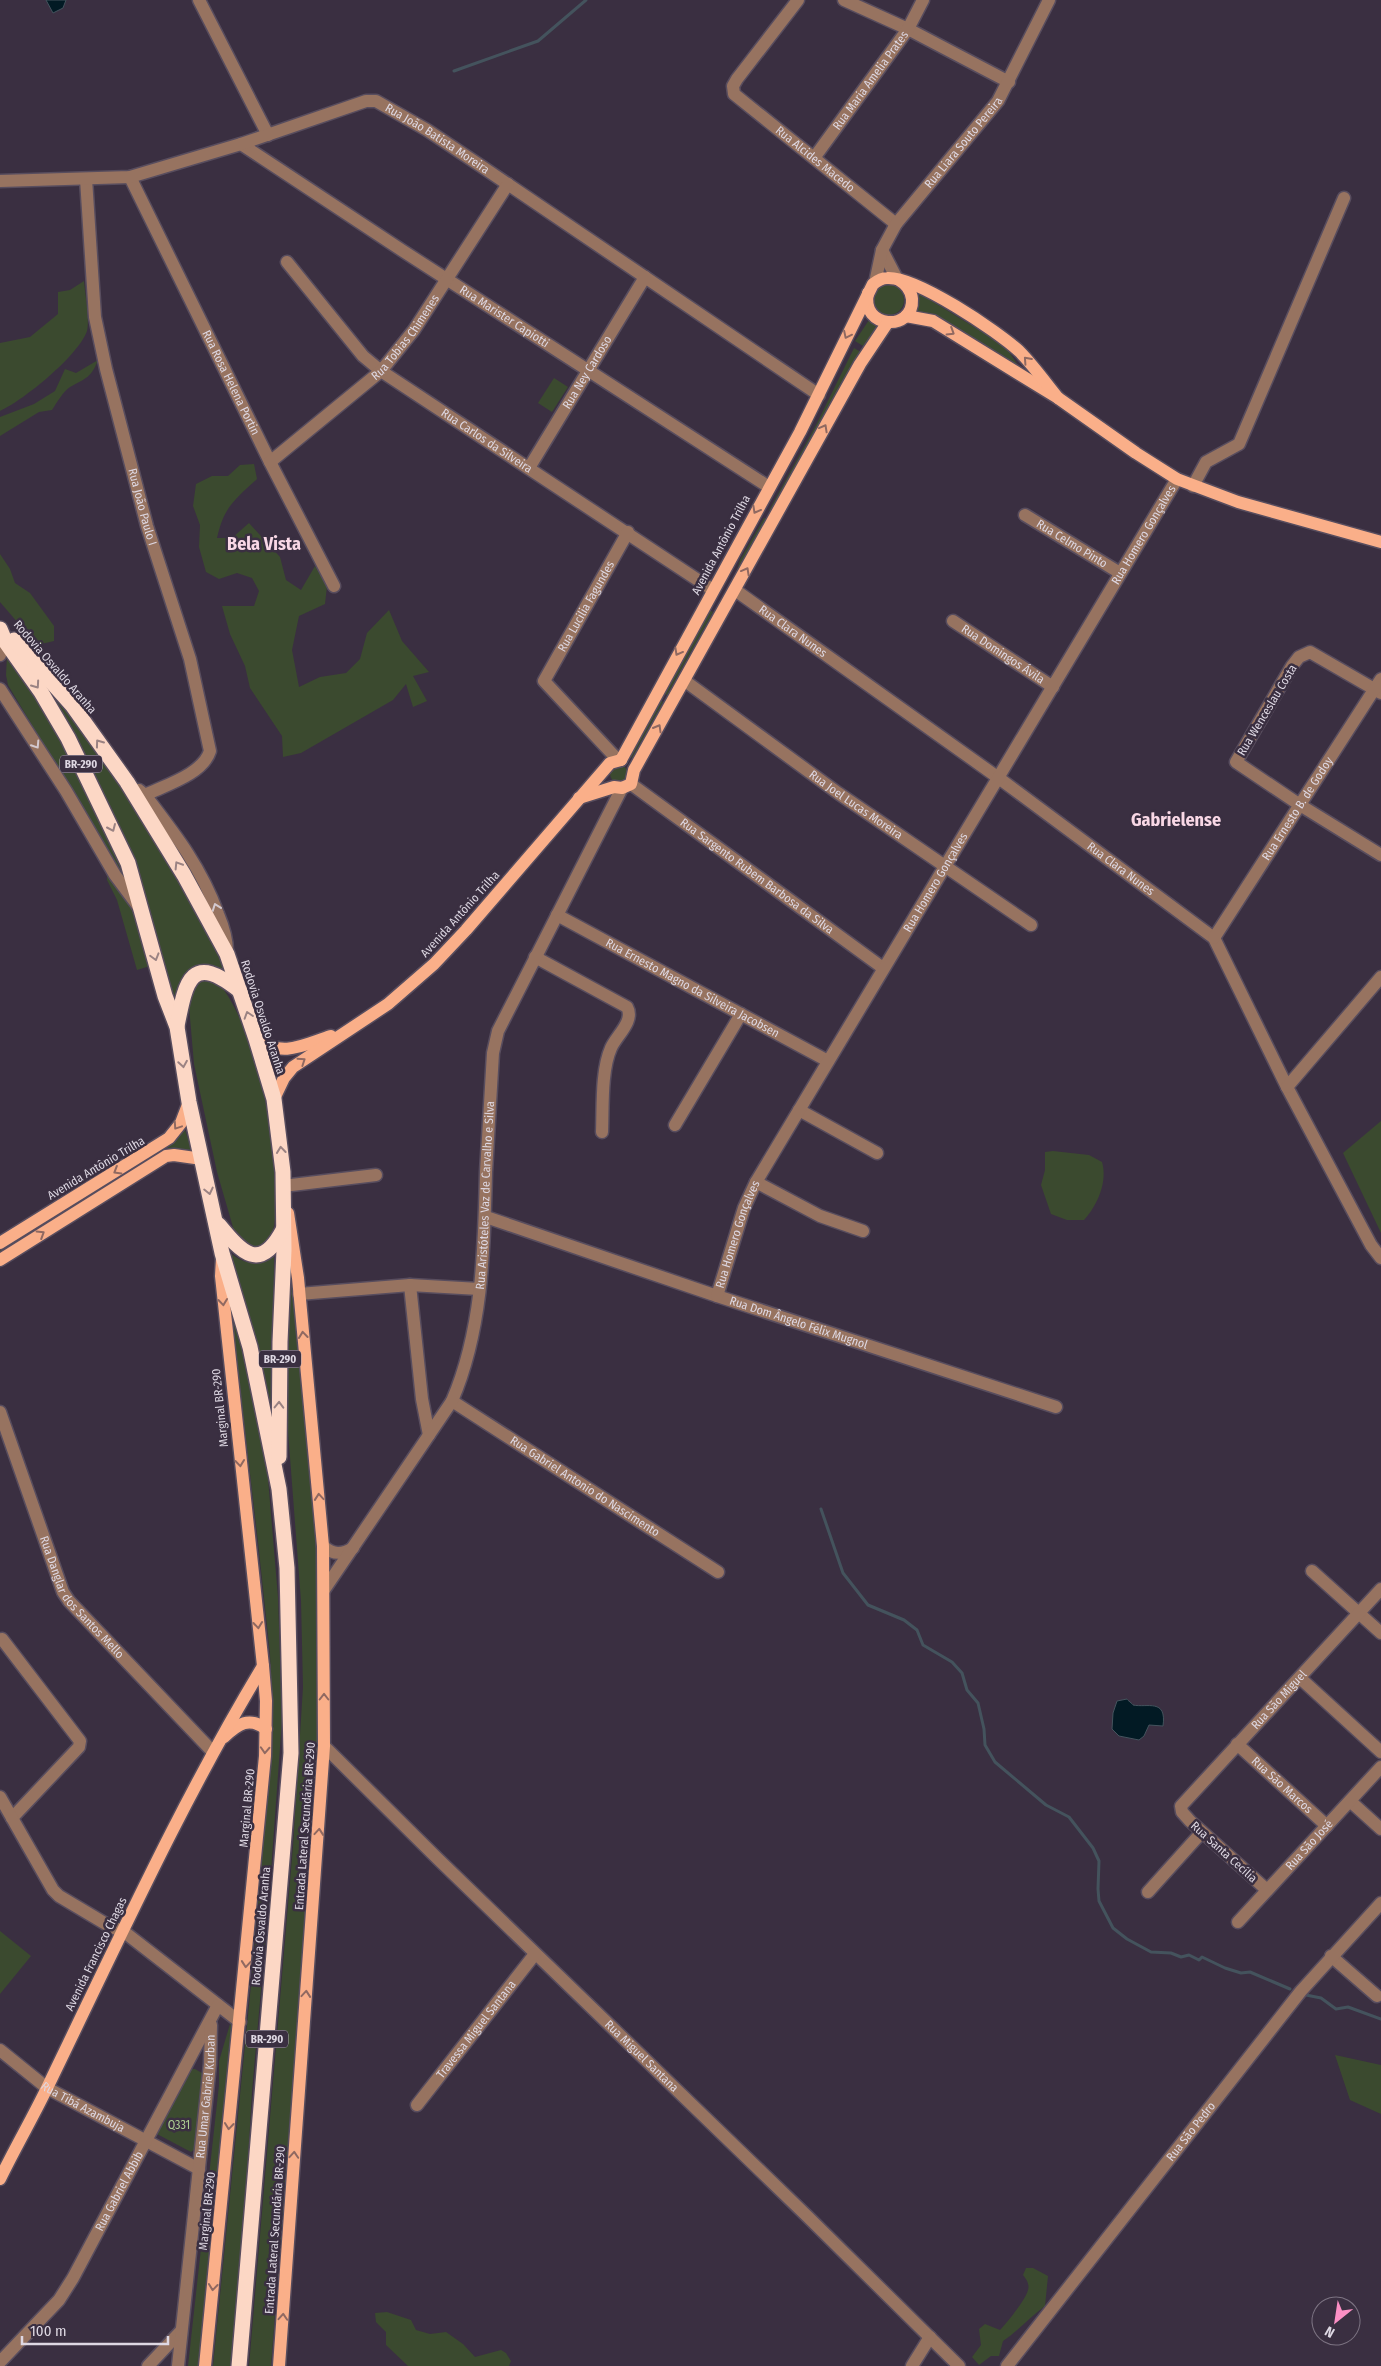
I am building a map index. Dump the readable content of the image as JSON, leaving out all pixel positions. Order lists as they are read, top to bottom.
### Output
{
  "streets": {
    "highway": ["Rodovia Osvaldo Aranha", "BR-290"],
    "main road": [
      "Avenida Antônio Trilha",
      "Marginal BR-290",
      "Entrada Lateral Secundária BR-290",
      "Avenida Francisco Chagas"
    ],
    "street": [
      "Rua Maria Amelia Prates",
      "Rua João Batista Moreira",
      "Rua Liara Souto Pereira",
      "Rua Alcides Macedo",
      "Rua Marister Capiotti",
      "Rua Tobias Chimenes",
      "Rua Ney Cardoso",
      "Rua Rosa Helena Portin",
      "Rua Carlos da Silveira",
      "Rua João Paulo I",
      "Rua Homero Gonçalves",
      "Rua Celmo Pinto",
      "Rua Lucilia Fagundes",
      "Rua Clara Nunes",
      "Rua Domingos Ávila",
      "Rua Wenceslau Costa",
      "Rua Joel Lucas Moreira",
      "Rua Ernesto B. de Godoy",
      "Rua Sargento Rubem Barbosa da Silva",
      "Rua Ernesto Magno da Silveira Jacobsen",
      "Rua Aristóteles Vaz de Carvalho e Silva",
      "Rua Dom Ângelo Félix Mugnol",
      "Rua Gabriel Antonio do Nascimento",
      "Rua Danglar dos Santos Mello",
      "Rua São Miguel",
      "Rua São Marcos",
      "Rua São José",
      "Rua Santa Cecília",
      "Travessa Miguel Santana",
      "Rua Miguel Santana",
      "Rua Umar Gabriel Kurban",
      "Rua Tibá Azambuja",
      "Rua São Pedro",
      "Rua Gabriel Abbib"
    ]
  },
  "crossings": [
    ["Rua Maria Amelia Prates", "Rua Alcides Macedo"],
    ["Rua João Batista Moreira", "Rua Marister Capiotti"],
    ["Rua João Batista Moreira", "Rua Tobias Chimenes"],
    ["Rua João Batista Moreira", "Rua Ney Cardoso"],
    ["Rua João Batista Moreira", "Rua Rosa Helena Portin"],
    ["Rua João Batista Moreira", "Rua João Paulo I"],
    ["Rua João Batista Moreira", "Avenida Antônio Trilha"],
    ["Rua Liara Souto Pereira", "Rua Alcides Macedo"],
    ["Rua Liara Souto Pereira", "Avenida Antônio Trilha"],
    ["Rua Marister Capiotti", "Rua Tobias Chimenes"],
    ["Rua Marister Capiotti", "Rua Ney Cardoso"],
    ["Rua Marister Capiotti", "Avenida Antônio Trilha"],
    ["Rua Tobias Chimenes", "Rua Rosa Helena Portin"],
    ["Rua Tobias Chimenes", "Rua Carlos da Silveira"],
    ["Rua Ney Cardoso", "Rua Carlos da Silveira"],
    ["Rua Carlos da Silveira", "Avenida Antônio Trilha"],
    ["Rua Carlos da Silveira", "Rua Lucilia Fagundes"],
    ["Rua Homero Gonçalves", "Rua Celmo Pinto"],
    ["Rua Homero Gonçalves", "Rua Clara Nunes"],
    ["Rua Homero Gonçalves", "Rua Domingos Ávila"],
    ["Rua Homero Gonçalves", "Rua Joel Lucas Moreira"],
    ["Rua Homero Gonçalves", "Rua Sargento Rubem Barbosa da Silva"],
    ["Rua Homero Gonçalves", "Rua Ernesto Magno da Silveira Jacobsen"],
    ["Rua Homero Gonçalves", "Rua Dom Ângelo Félix Mugnol"],
    ["Avenida Antônio Trilha", "Rua Lucilia Fagundes"],
    ["Avenida Antônio Trilha", "Rodovia Osvaldo Aranha"],
    ["Avenida Antônio Trilha", "Rua Sargento Rubem Barbosa da Silva"],
    ["Avenida Antônio Trilha", "Rua Aristóteles Vaz de Carvalho e Silva"],
    ["Rua Lucilia Fagundes", "Rua Sargento Rubem Barbosa da Silva"],
    ["Rua Lucilia Fagundes", "Rua Aristóteles Vaz de Carvalho e Silva"],
    ["Rua Clara Nunes", "Rua Ernesto B. de Godoy"],
    ["Rodovia Osvaldo Aranha", "BR-290"],
    ["Rodovia Osvaldo Aranha", "Marginal BR-290"],
    ["Rodovia Osvaldo Aranha", "Entrada Lateral Secundária BR-290"],
    ["Rua Wenceslau Costa", "Rua Ernesto B. de Godoy"],
    ["Rua Sargento Rubem Barbosa da Silva", "Rua Aristóteles Vaz de Carvalho e Silva"],
    ["Rua Ernesto Magno da Silveira Jacobsen", "Rua Aristóteles Vaz de Carvalho e Silva"],
    ["Rua Aristóteles Vaz de Carvalho e Silva", "Rua Dom Ângelo Félix Mugnol"],
    ["Rua Aristóteles Vaz de Carvalho e Silva", "Rua Gabriel Antonio do Nascimento"],
    ["Rua Aristóteles Vaz de Carvalho e Silva", "Entrada Lateral Secundária BR-290"],
    ["Marginal BR-290", "Avenida Francisco Chagas"],
    ["Rua Danglar dos Santos Mello", "Avenida Francisco Chagas"],
    ["Rua São Miguel", "Rua São Marcos"],
    ["Rua São Miguel", "Rua Santa Cecília"],
    ["Rua São Marcos", "Rua São José"],
    ["Entrada Lateral Secundária BR-290", "Rua Miguel Santana"],
    ["Rua São José", "Rua Santa Cecília"],
    ["Avenida Francisco Chagas", "Rua Tibá Azambuja"],
    ["Travessa Miguel Santana", "Rua Miguel Santana"],
    ["Rua Umar Gabriel Kurban", "Rua Tibá Azambuja"],
    ["Rua Umar Gabriel Kurban", "Rua Gabriel Abbib"],
    ["Rua Tibá Azambuja", "Rua Gabriel Abbib"]
  ],
  "one_way": ["Marginal BR-290", "Entrada Lateral Secundária BR-290"],
  "districts": ["Bela Vista", "Gabrielense"],
  "parks": ["Q331"],
  "scale_bar": "100 m",
  "north": "bottom left"
}
